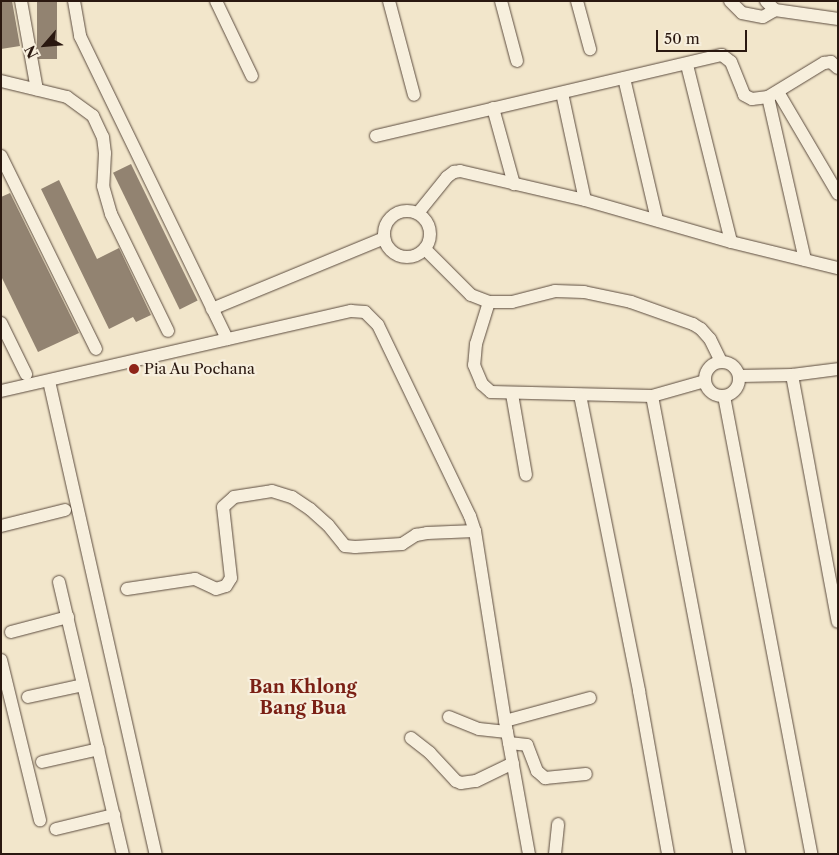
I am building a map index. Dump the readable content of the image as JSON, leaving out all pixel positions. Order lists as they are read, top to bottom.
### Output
{
  "districts": ["Ban Khlong Bang Bua"],
  "places": ["Pia Au Pochana"],
  "scale_bar": "50 m",
  "north": "bottom left"
}
